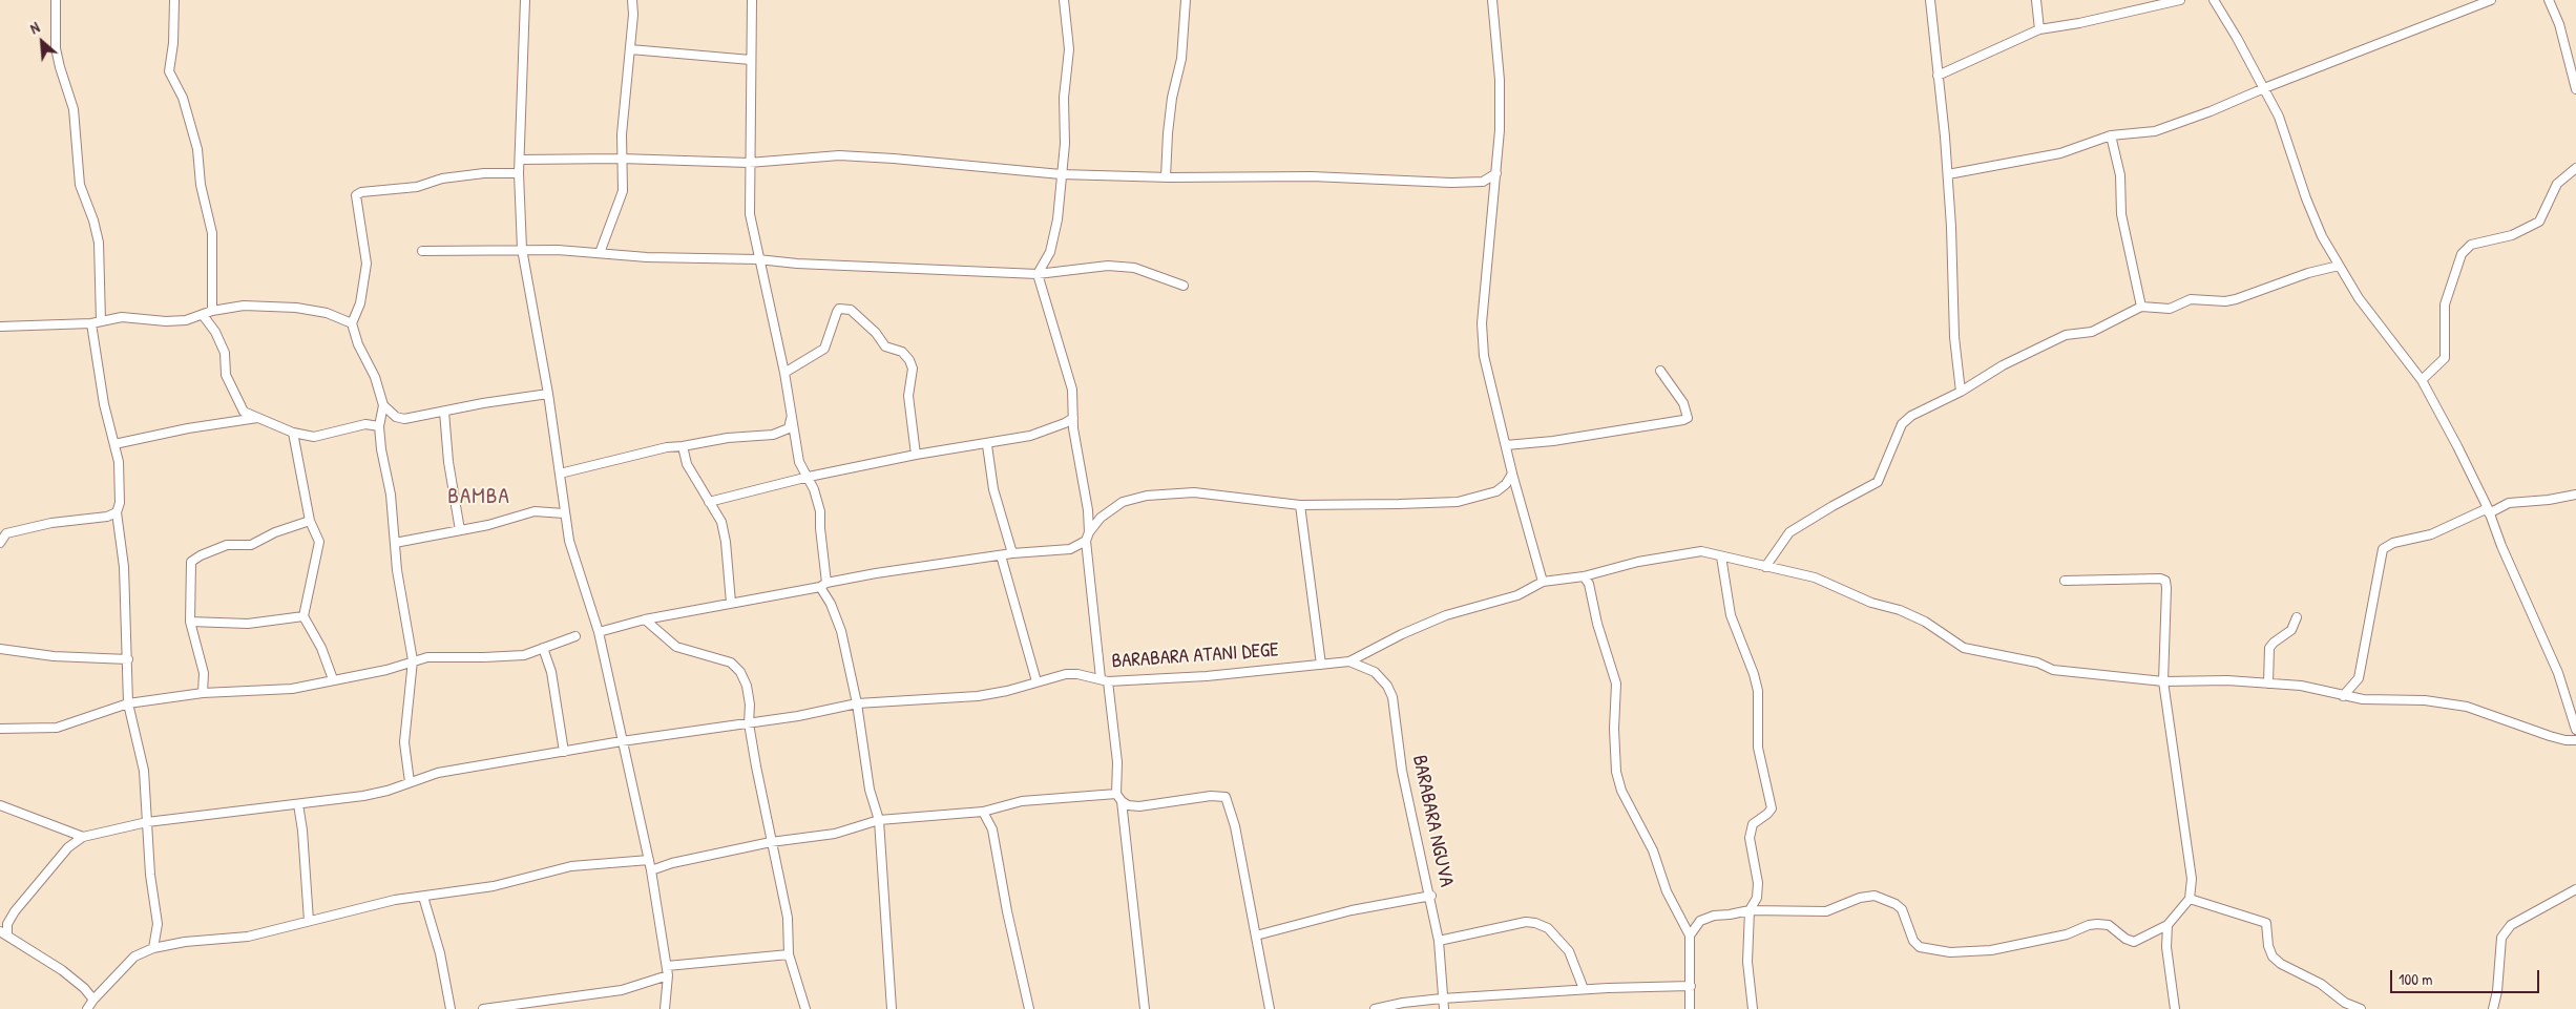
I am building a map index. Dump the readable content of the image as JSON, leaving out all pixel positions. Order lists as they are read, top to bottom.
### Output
{
  "streets": {
    "street": ["BARABARA ATANI DEGE", "BARABARA NGUVA"]
  },
  "crossings": [
    ["BARABARA ATANI DEGE", "BARABARA NGUVA"]
  ],
  "districts": ["BAMBA"],
  "scale_bar": "100 m",
  "north": "top left"
}
